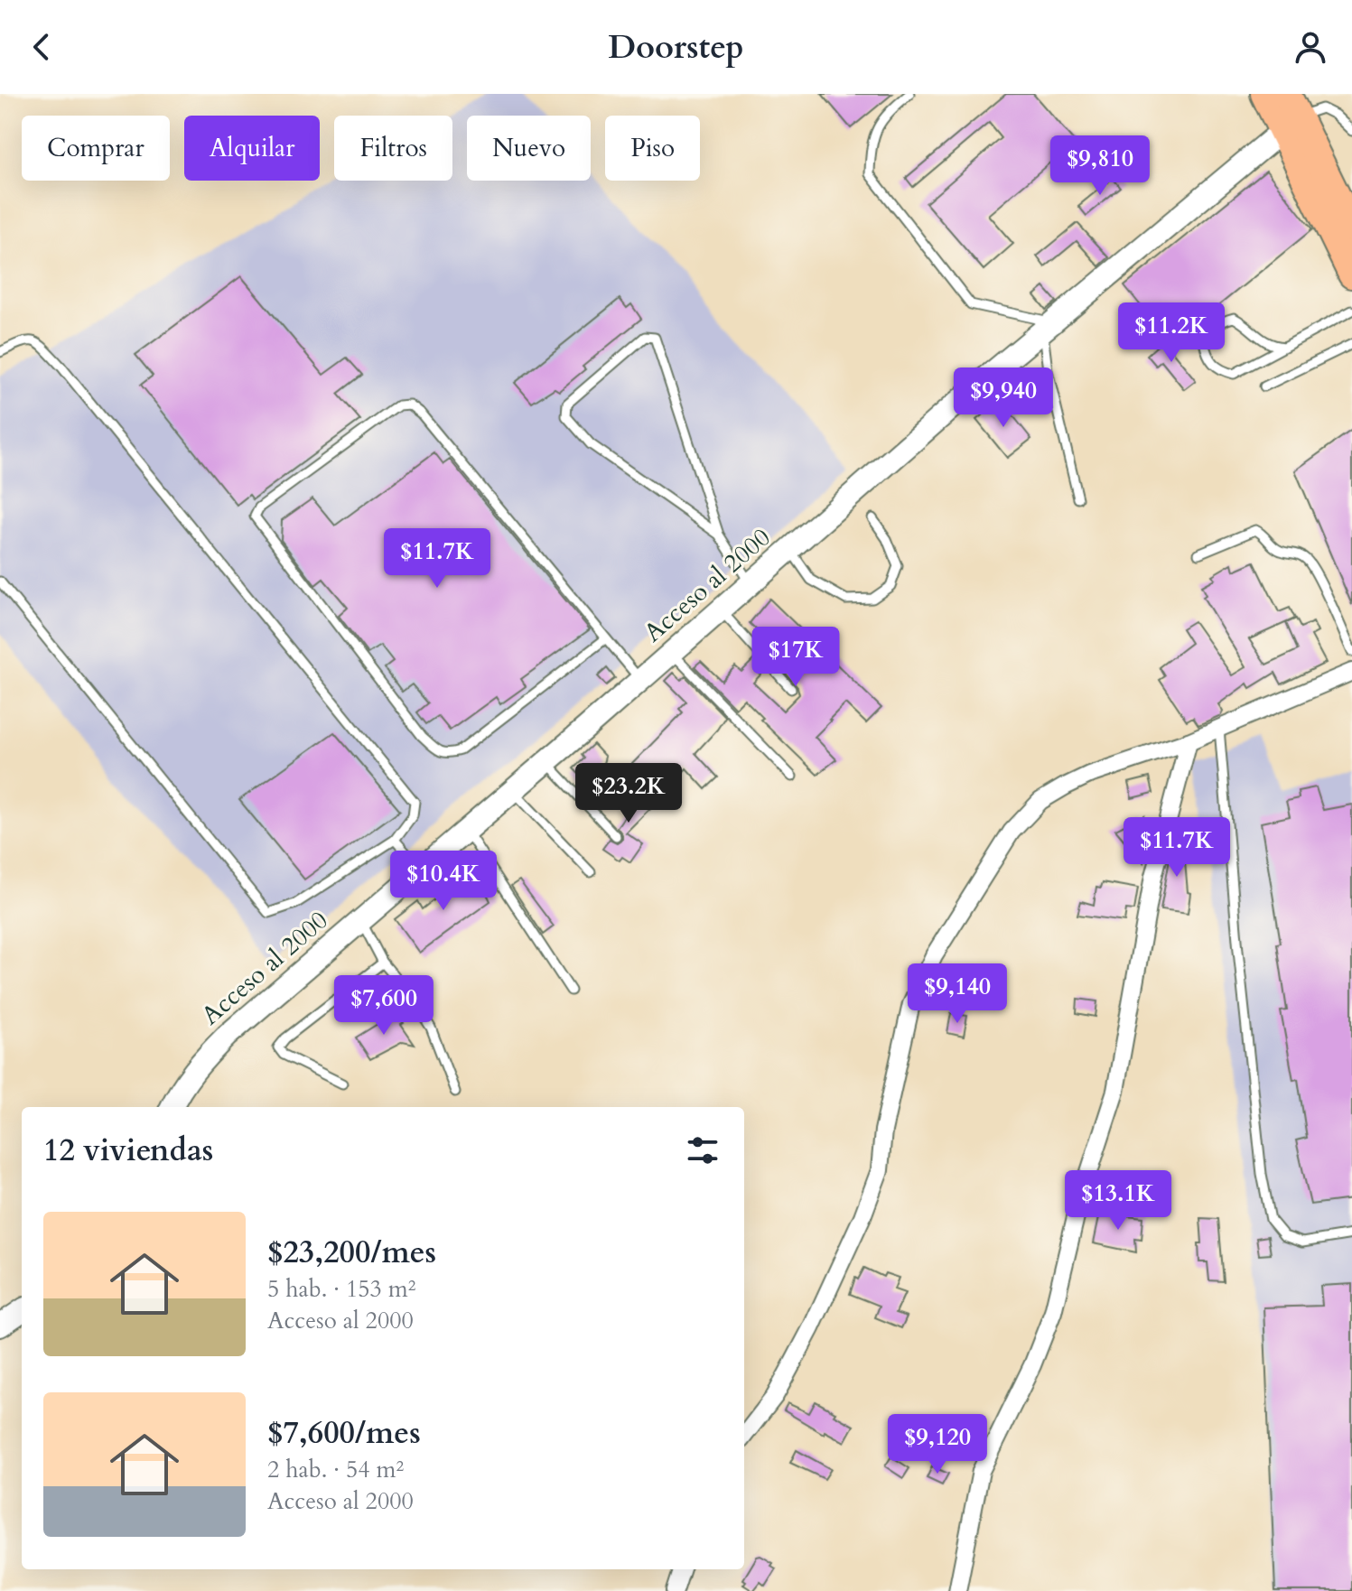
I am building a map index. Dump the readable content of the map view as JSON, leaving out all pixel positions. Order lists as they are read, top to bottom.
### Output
{
  "streets": {
    "street": ["Acceso al 2000"]
  },
  "page": {
    "header": "Doorstep",
    "chip": [
      "Comprar",
      "Alquilar",
      "Filtros",
      "Nuevo",
      "Piso"
    ],
    "price": [
      "$9,810",
      "$11.2K",
      "$9,940",
      "$11.7K",
      "$17K",
      "$23.2K",
      "$11.7K",
      "$10.4K",
      "$9,140",
      "$7,600",
      "$13.1K",
      "$9,120"
    ],
    "heading": "12 viviendas",
    "list": [
      {
        "name": "$23,200/mes",
        "note": "5 hab. · 153 m² · Acceso al 2000"
      },
      {
        "name": "$7,600/mes",
        "note": "2 hab. · 54 m² · Acceso al 2000"
      }
    ]
  }
}
